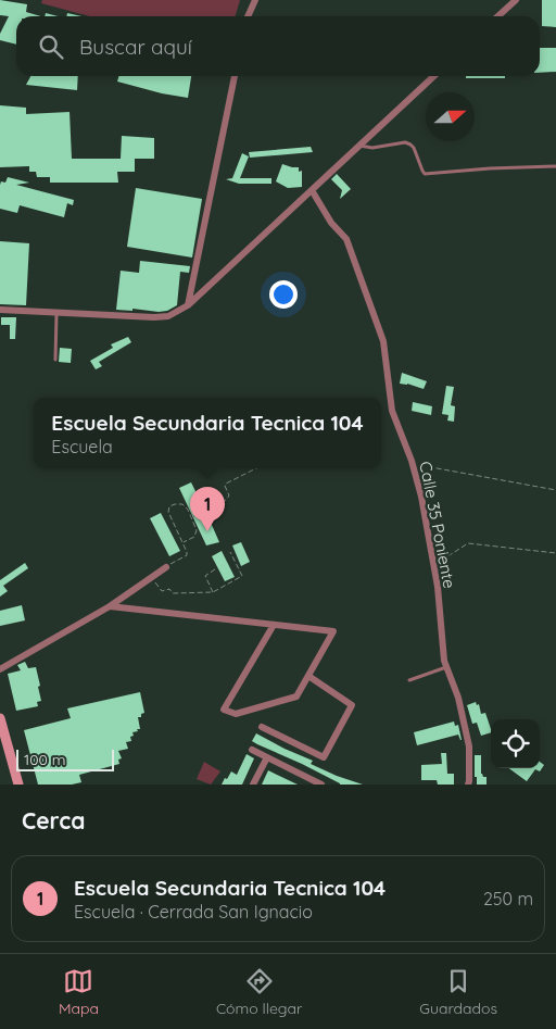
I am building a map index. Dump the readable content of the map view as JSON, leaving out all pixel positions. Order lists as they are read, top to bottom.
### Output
{
  "streets": {
    "street": ["Calle 35 Poniente"]
  },
  "scale_bar": "100 m",
  "north": "right",
  "page": {
    "search": "Buscar aquí",
    "popup": ["Escuela Secundaria Tecnica 104", "Escuela"],
    "pins": "1",
    "scale": "100 m",
    "heading": "Cerca",
    "list": [
      {
        "mark": "1",
        "name": "Escuela Secundaria Tecnica 104",
        "note": "Escuela · Cerrada San Ignacio",
        "value": "250 m"
      }
    ],
    "nav": ["Mapa", "Cómo llegar", "Guardados"]
  }
}
